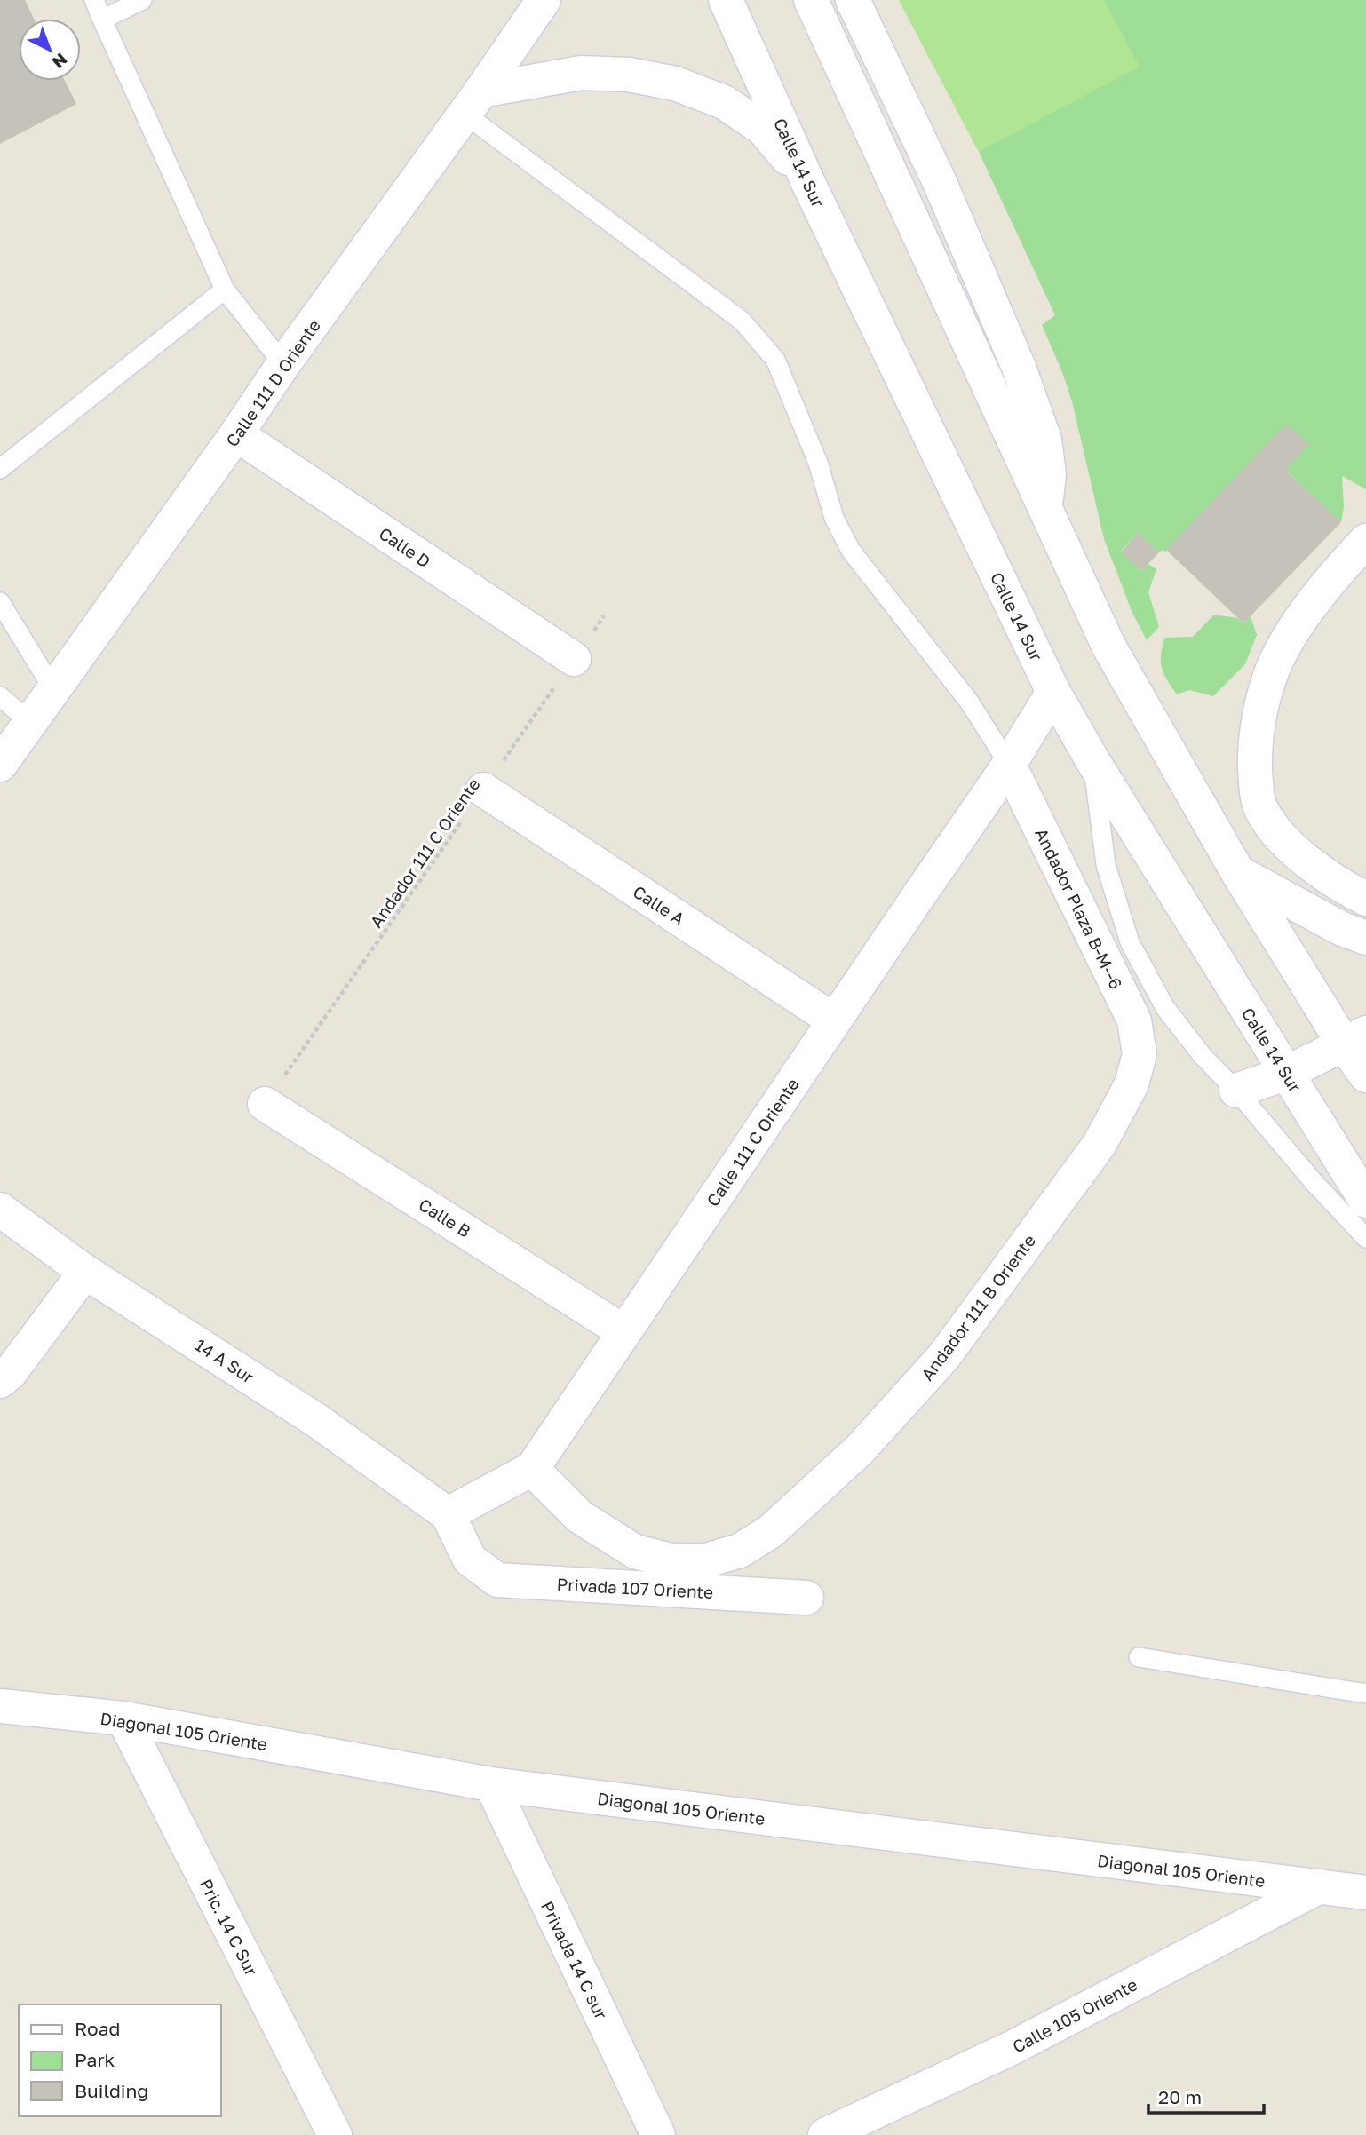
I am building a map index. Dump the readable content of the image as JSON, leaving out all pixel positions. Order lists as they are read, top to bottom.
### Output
{
  "streets": {
    "street": [
      "Calle 14 Sur",
      "Calle 111 D Oriente",
      "Calle D",
      "Calle A",
      "Andador Plaza B-M--6",
      "Calle 111 C Oriente",
      "Calle B",
      "Andador 111 B Oriente",
      "14 A Sur",
      "Privada 107 Oriente",
      "Diagonal 105 Oriente",
      "Pric. 14 C Sur",
      "Privada 14 C sur",
      "Calle 105 Oriente"
    ],
    "path": ["Andador 111 C Oriente"]
  },
  "crossings": [
    ["Calle 14 Sur", "Calle 111 C Oriente"],
    ["Calle 111 D Oriente", "Calle D"],
    ["Calle D", "Andador 111 C Oriente"],
    ["Andador 111 C Oriente", "Calle A"],
    ["Andador 111 C Oriente", "Calle B"],
    ["Calle A", "Calle 111 C Oriente"],
    ["Andador Plaza B-M--6", "Calle 111 C Oriente"],
    ["Andador Plaza B-M--6", "Andador 111 B Oriente"],
    ["Calle 111 C Oriente", "Calle B"],
    ["Calle 111 C Oriente", "Andador 111 B Oriente"],
    ["Calle 111 C Oriente", "14 A Sur"],
    ["Calle 111 C Oriente", "Privada 107 Oriente"],
    ["14 A Sur", "Privada 107 Oriente"],
    ["Diagonal 105 Oriente", "Pric. 14 C Sur"],
    ["Diagonal 105 Oriente", "Privada 14 C sur"],
    ["Diagonal 105 Oriente", "Calle 105 Oriente"]
  ],
  "legend": ["Road", "Park", "Building"],
  "scale_bar": "20 m",
  "north": "bottom right"
}
